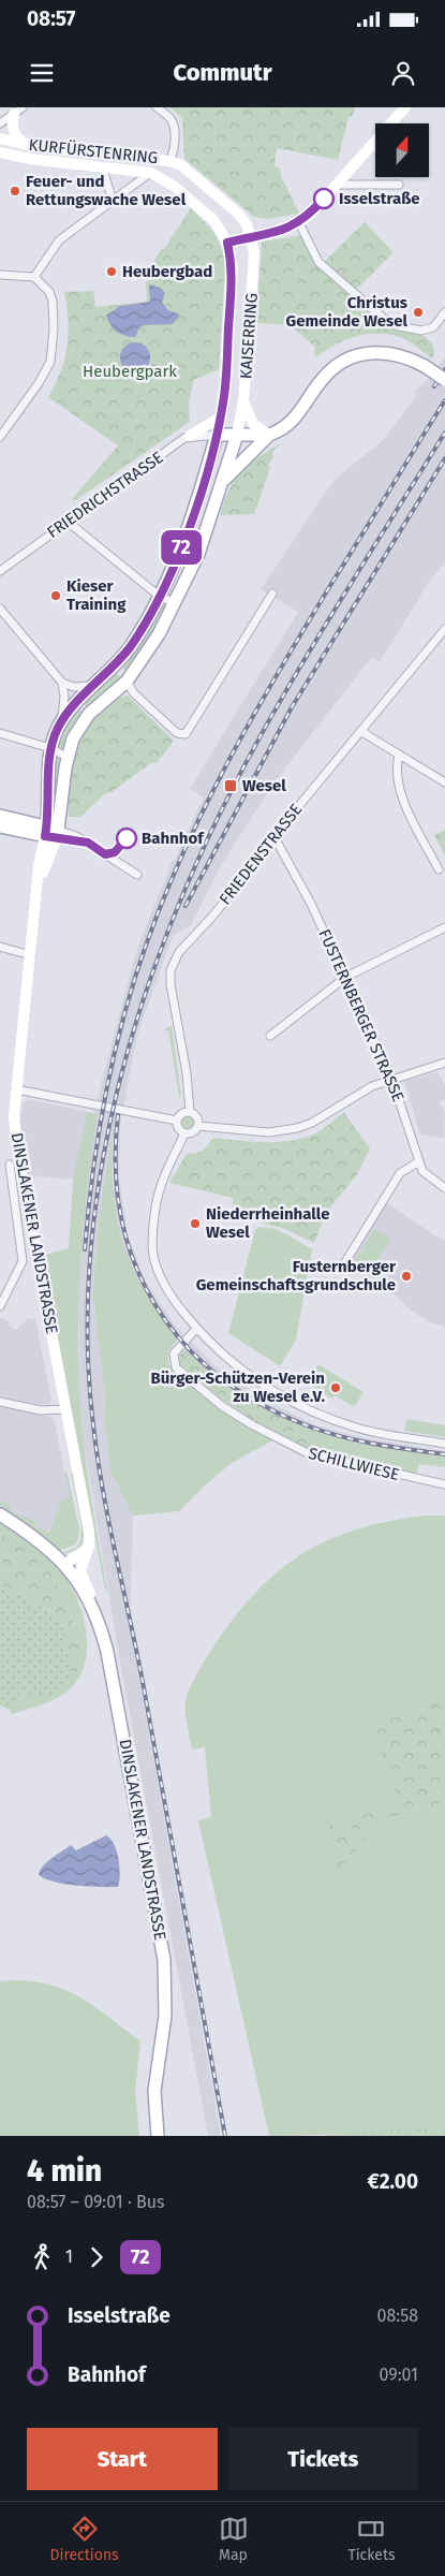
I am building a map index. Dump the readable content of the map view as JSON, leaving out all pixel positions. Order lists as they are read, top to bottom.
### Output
{
  "streets": {
    "main road": ["KURFÜRSTENRING", "KAISERRING", "DINSLAKENER LANDSTRASSE"],
    "street": [
      "FRIEDRICHSTRASSE",
      "FRIEDENSTRASSE",
      "FUSTERNBERGER STRASSE",
      "SCHILLWIESE"
    ]
  },
  "crossings": [
    ["KURFÜRSTENRING", "KAISERRING"],
    ["FRIEDENSTRASSE", "FUSTERNBERGER STRASSE"]
  ],
  "parks": ["Heubergpark"],
  "places": {
    "other": [
      "Feuer- und Rettungswache Wesel",
      "Isselstraße",
      "Heubergbad",
      "Christus Gemeinde Wesel",
      "Kieser Training",
      "Bahnhof",
      "Niederrheinhalle Wesel",
      "Fusternberger Gemeinschaftsgrundschule",
      "Bürger-Schützen-Verein zu Wesel e.V."
    ],
    "transit": ["Wesel"]
  },
  "lines": ["bus line 72"],
  "north": "top",
  "page": {
    "status": "08:57",
    "header": "Commutr",
    "on_map": "72",
    "heading": ["4 min", "08:57 – 09:01 · Bus", "€2.00"],
    "legs": ["1", "72"],
    "list": [
      {
        "name": "Isselstraße",
        "value": "08:58"
      },
      {
        "name": "Bahnhof",
        "value": "09:01"
      }
    ],
    "buttons": ["Start", "Tickets"],
    "tabs": ["Directions", "Map", "Tickets"]
  }
}
